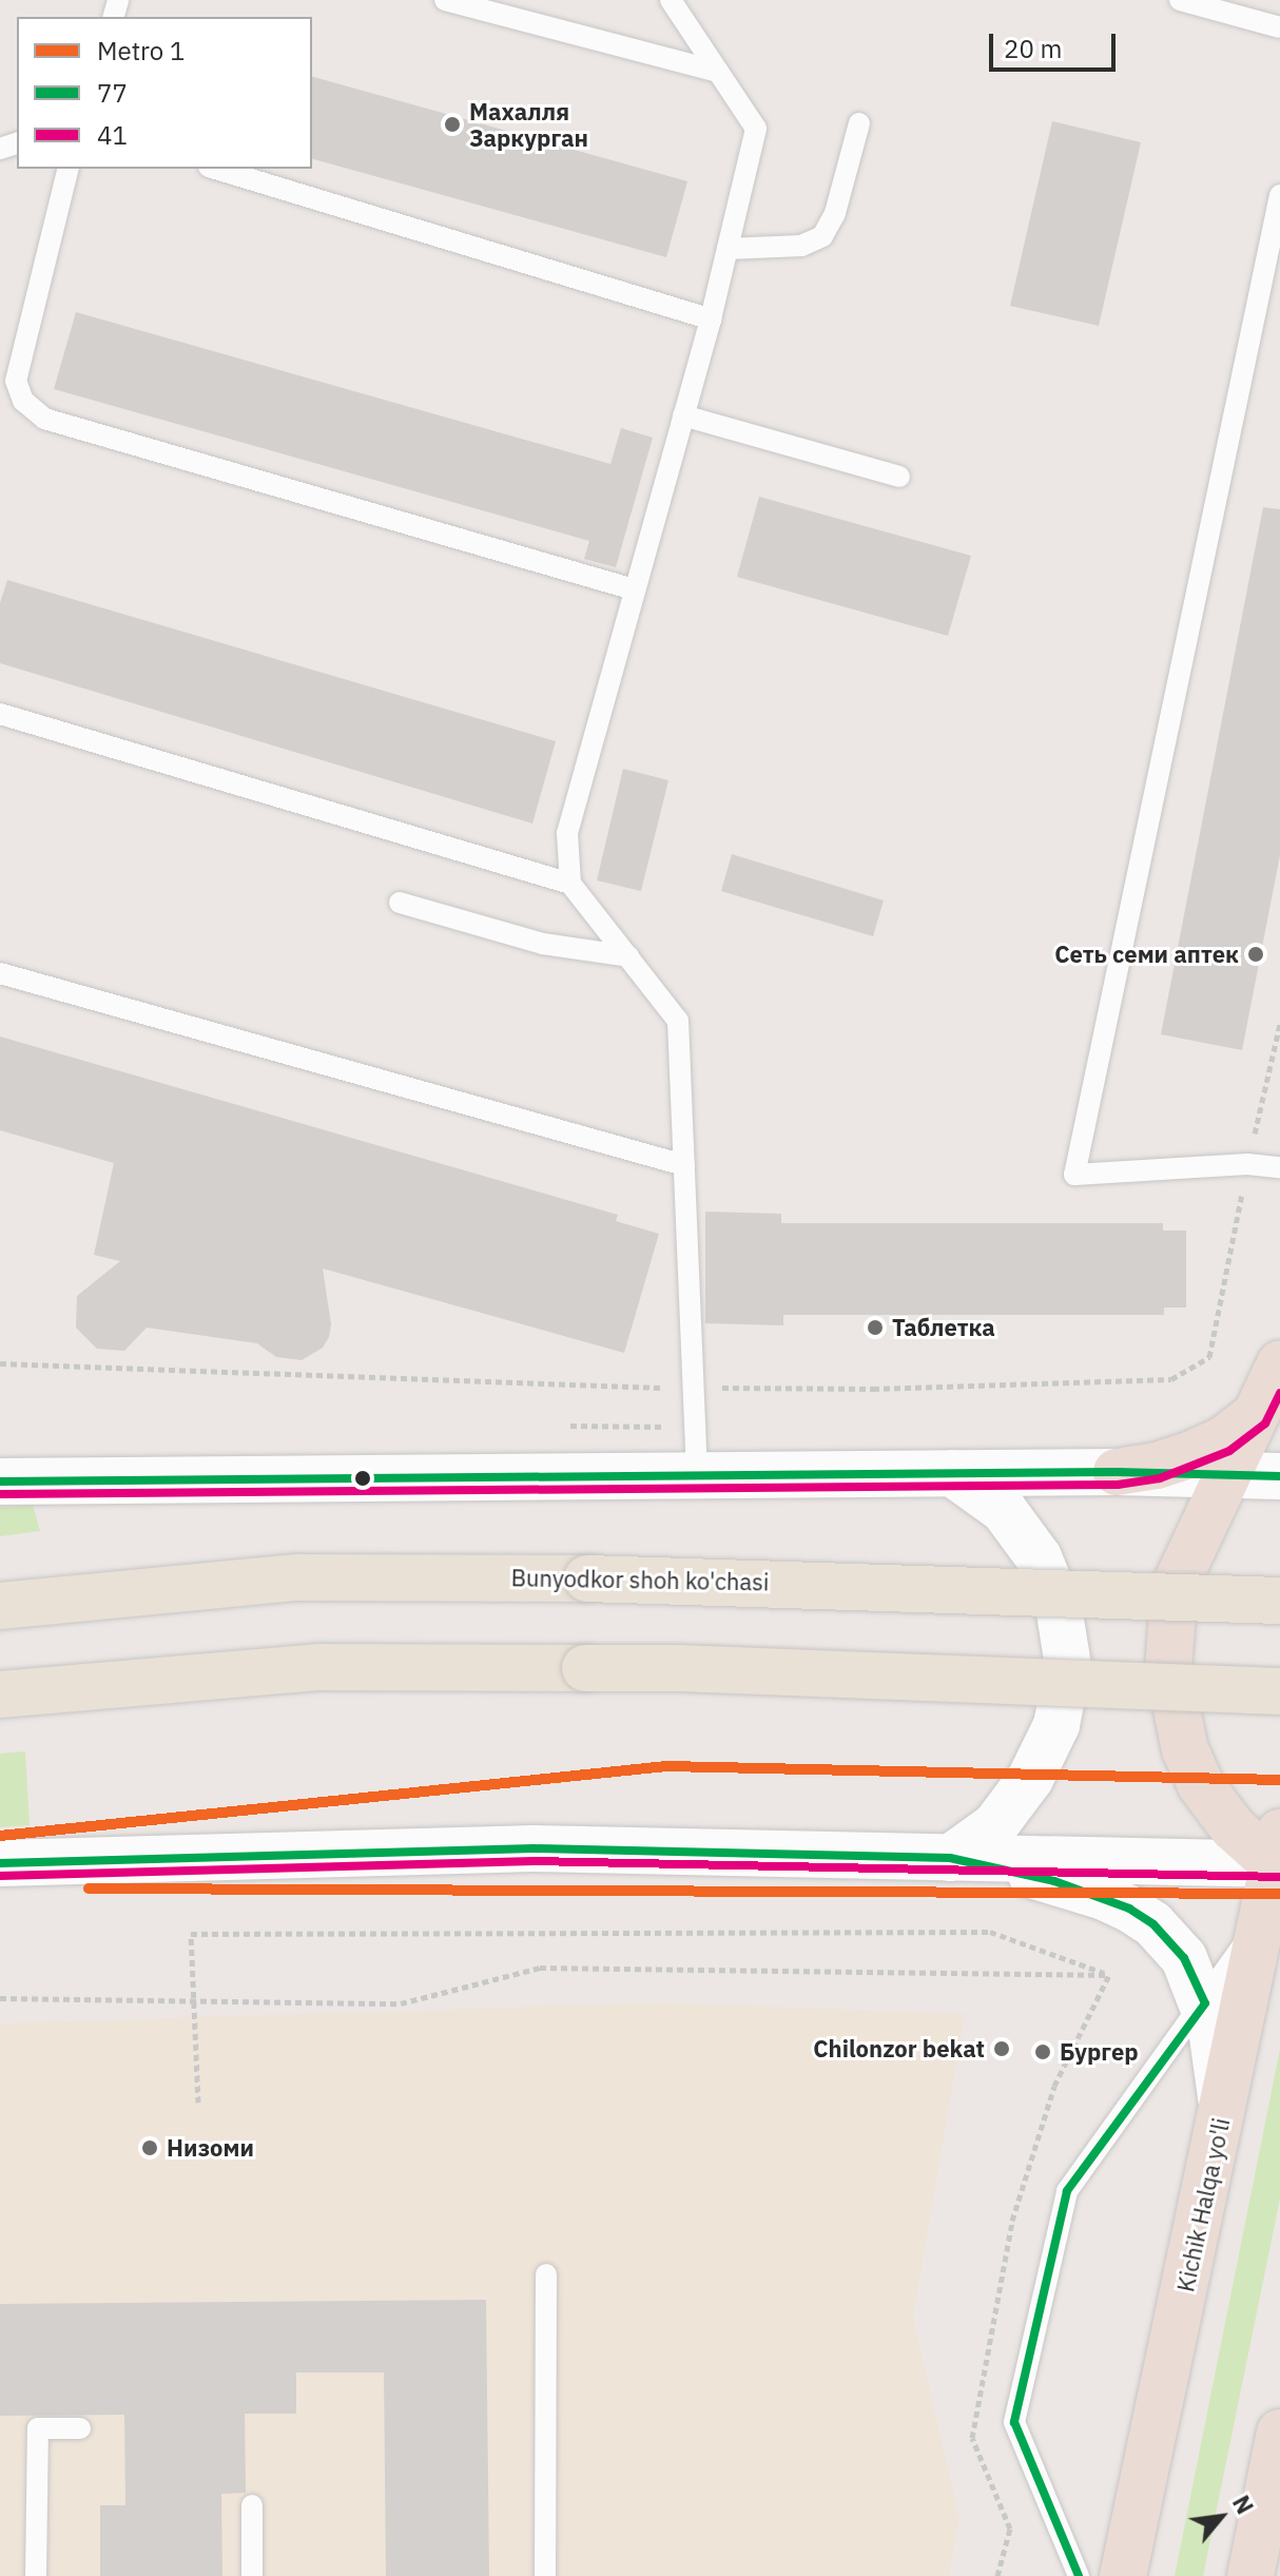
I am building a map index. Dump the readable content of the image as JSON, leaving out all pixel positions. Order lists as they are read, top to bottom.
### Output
{
  "streets": {
    "highway": ["Kichik Halqa yo'li"],
    "main road": ["Bunyodkor shoh ko'chasi"]
  },
  "places": [
    "Махалля Заркурган",
    "Сеть семи аптек",
    "Таблетка",
    "Chilonzor bekat",
    "Бургер",
    "Низоми"
  ],
  "lines": ["transit line 41", "transit line 77", "metro line 1"],
  "legend": ["Metro 1", "77", "41"],
  "scale_bar": "20 m",
  "north": "top right"
}
